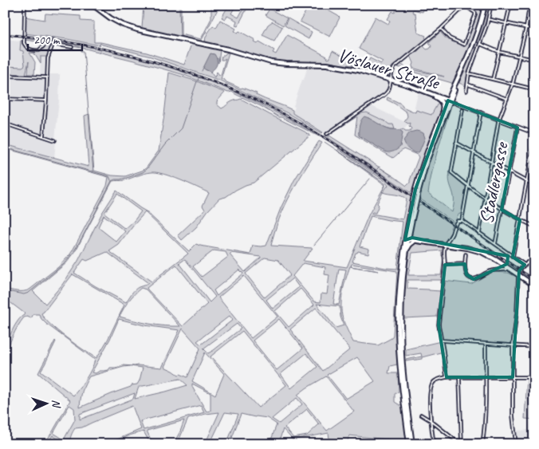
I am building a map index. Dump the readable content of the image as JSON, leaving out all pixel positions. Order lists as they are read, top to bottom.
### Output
{
  "streets": {
    "main road": ["Vöslauer Straße"],
    "street": ["Stadlergasse"]
  },
  "crossings": [
    ["Vöslauer Straße", "Stadlergasse"]
  ],
  "scale_bar": "200 m",
  "north": "right"
}
